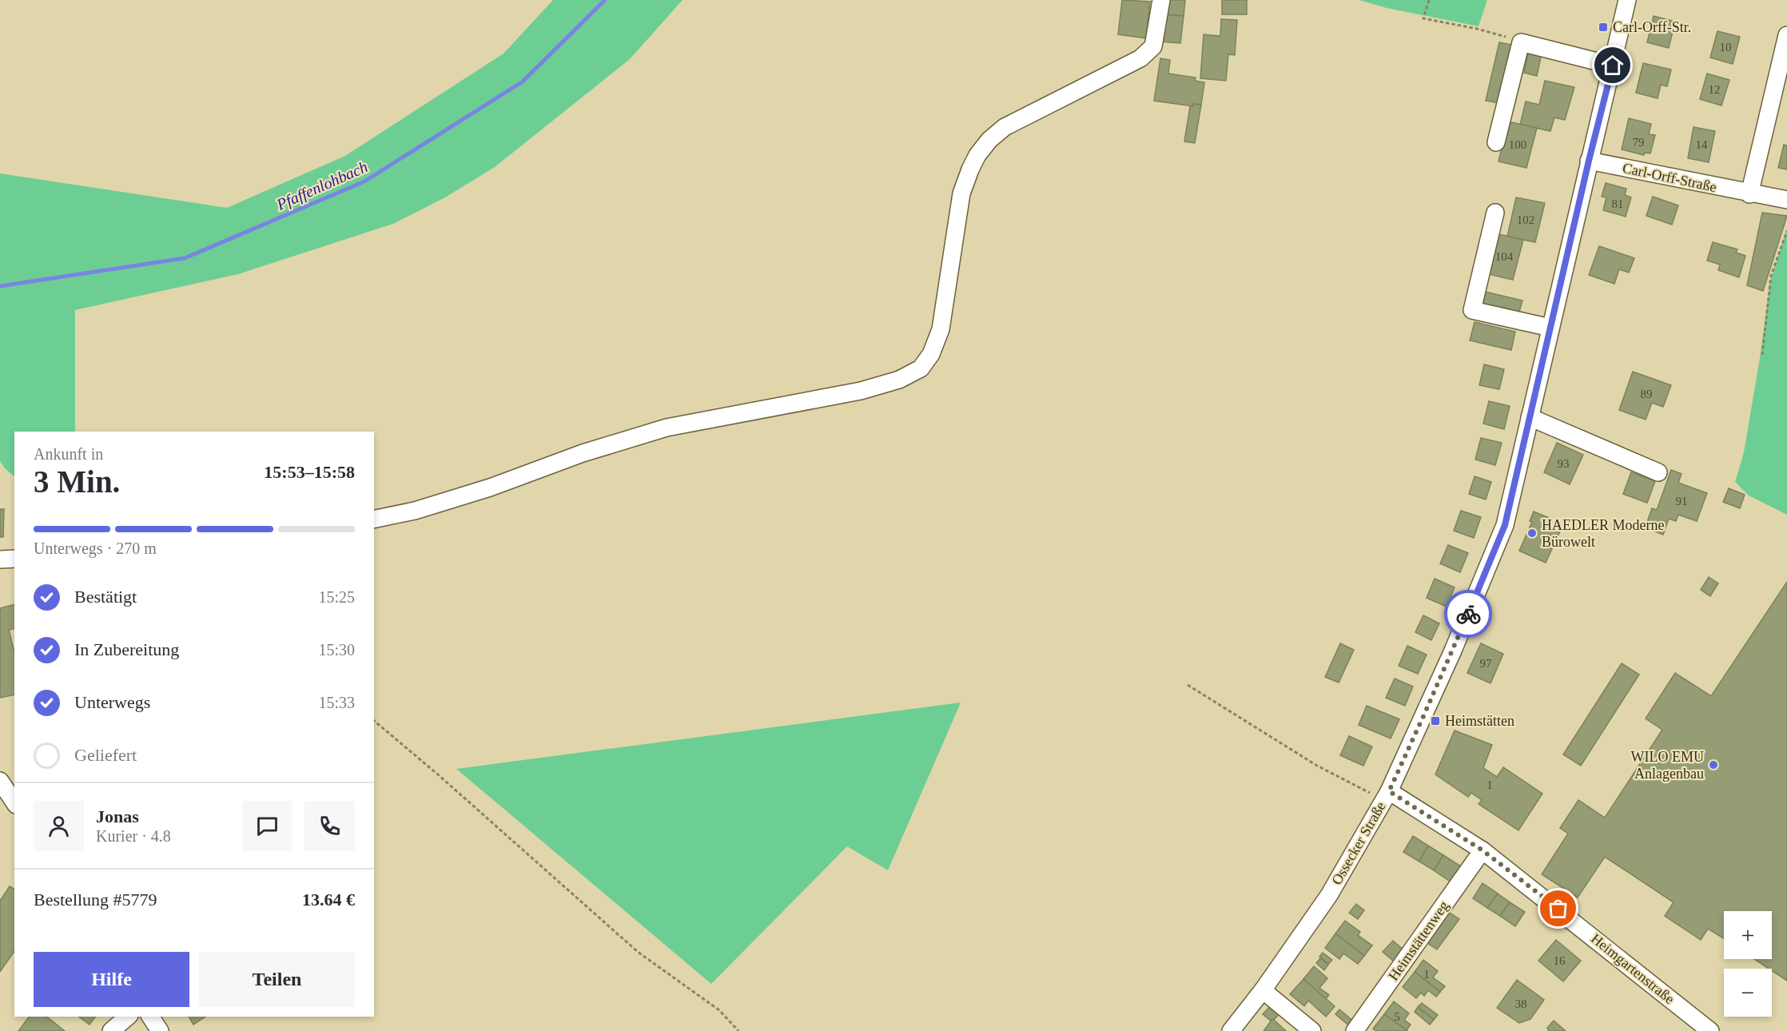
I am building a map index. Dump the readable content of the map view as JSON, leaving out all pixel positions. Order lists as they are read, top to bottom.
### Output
{
  "streets": {
    "street": [
      "Carl-Orff-Straße",
      "Ossecker Straße",
      "Heimstättenweg",
      "Heimgartenstraße"
    ]
  },
  "crossings": [
    ["Carl-Orff-Straße", "Ossecker Straße"],
    ["Ossecker Straße", "Heimgartenstraße"],
    ["Heimstättenweg", "Heimgartenstraße"]
  ],
  "water": ["Pfaffenlohbach"],
  "places": {
    "transit": ["Carl-Orff-Str.", "Heimstätten"],
    "other": ["HAEDLER Moderne Bürowelt", "WILO EMU Anlagenbau"]
  },
  "house_numbers": [
    "10",
    "12",
    "79",
    "100",
    "14",
    "81",
    "102",
    "104",
    "89",
    "93",
    "91",
    "97",
    "1",
    "16",
    "1",
    "38",
    "5"
  ],
  "page": {
    "heading": ["3 Min.", "Ankunft in", "15:53–15:58"],
    "panel": [
      "Jonas",
      "Kurier · 4.8",
      "Bestellung #5779",
      "13.64 €"
    ],
    "bar": "Unterwegs · 270 m",
    "list": [
      ["Bestätigt", "15:25"],
      ["In Zubereitung", "15:30"],
      ["Unterwegs", "15:33"],
      "Geliefert"
    ],
    "map_buttons": ["+", "−"],
    "buttons": ["Hilfe", "Teilen"]
  }
}
